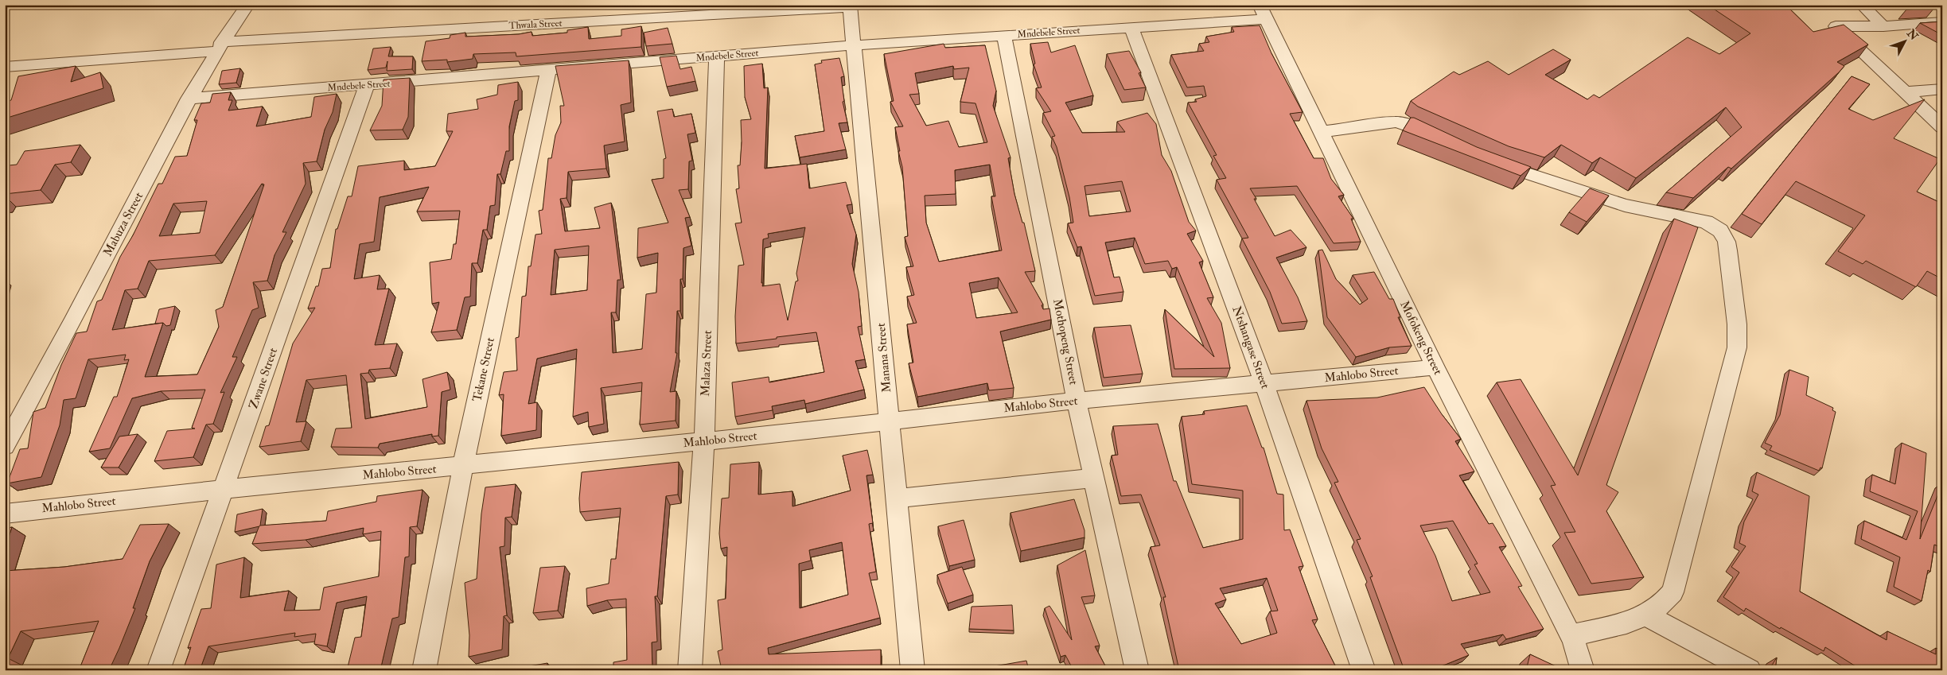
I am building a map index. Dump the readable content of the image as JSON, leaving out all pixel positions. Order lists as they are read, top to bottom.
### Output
{
  "streets": {
    "street": [
      "Thwala Street",
      "Mndebele Street",
      "Mabuza Street",
      "Mofokeng Street",
      "Mothopeng Street",
      "Ntshangase Street",
      "Manana Street",
      "Malaza Street",
      "Tekane Street",
      "Mahlobo Street",
      "Zwane Street"
    ]
  },
  "crossings": [
    ["Thwala Street", "Mabuza Street"],
    ["Thwala Street", "Manana Street"],
    ["Mndebele Street", "Mabuza Street"],
    ["Mndebele Street", "Mofokeng Street"],
    ["Mndebele Street", "Mothopeng Street"],
    ["Mndebele Street", "Ntshangase Street"],
    ["Mndebele Street", "Manana Street"],
    ["Mndebele Street", "Malaza Street"],
    ["Mndebele Street", "Tekane Street"],
    ["Mndebele Street", "Zwane Street"],
    ["Mofokeng Street", "Mahlobo Street"],
    ["Mothopeng Street", "Mahlobo Street"],
    ["Ntshangase Street", "Mahlobo Street"],
    ["Manana Street", "Mahlobo Street"],
    ["Malaza Street", "Mahlobo Street"],
    ["Tekane Street", "Mahlobo Street"],
    ["Mahlobo Street", "Zwane Street"]
  ],
  "north": "top right"
}
